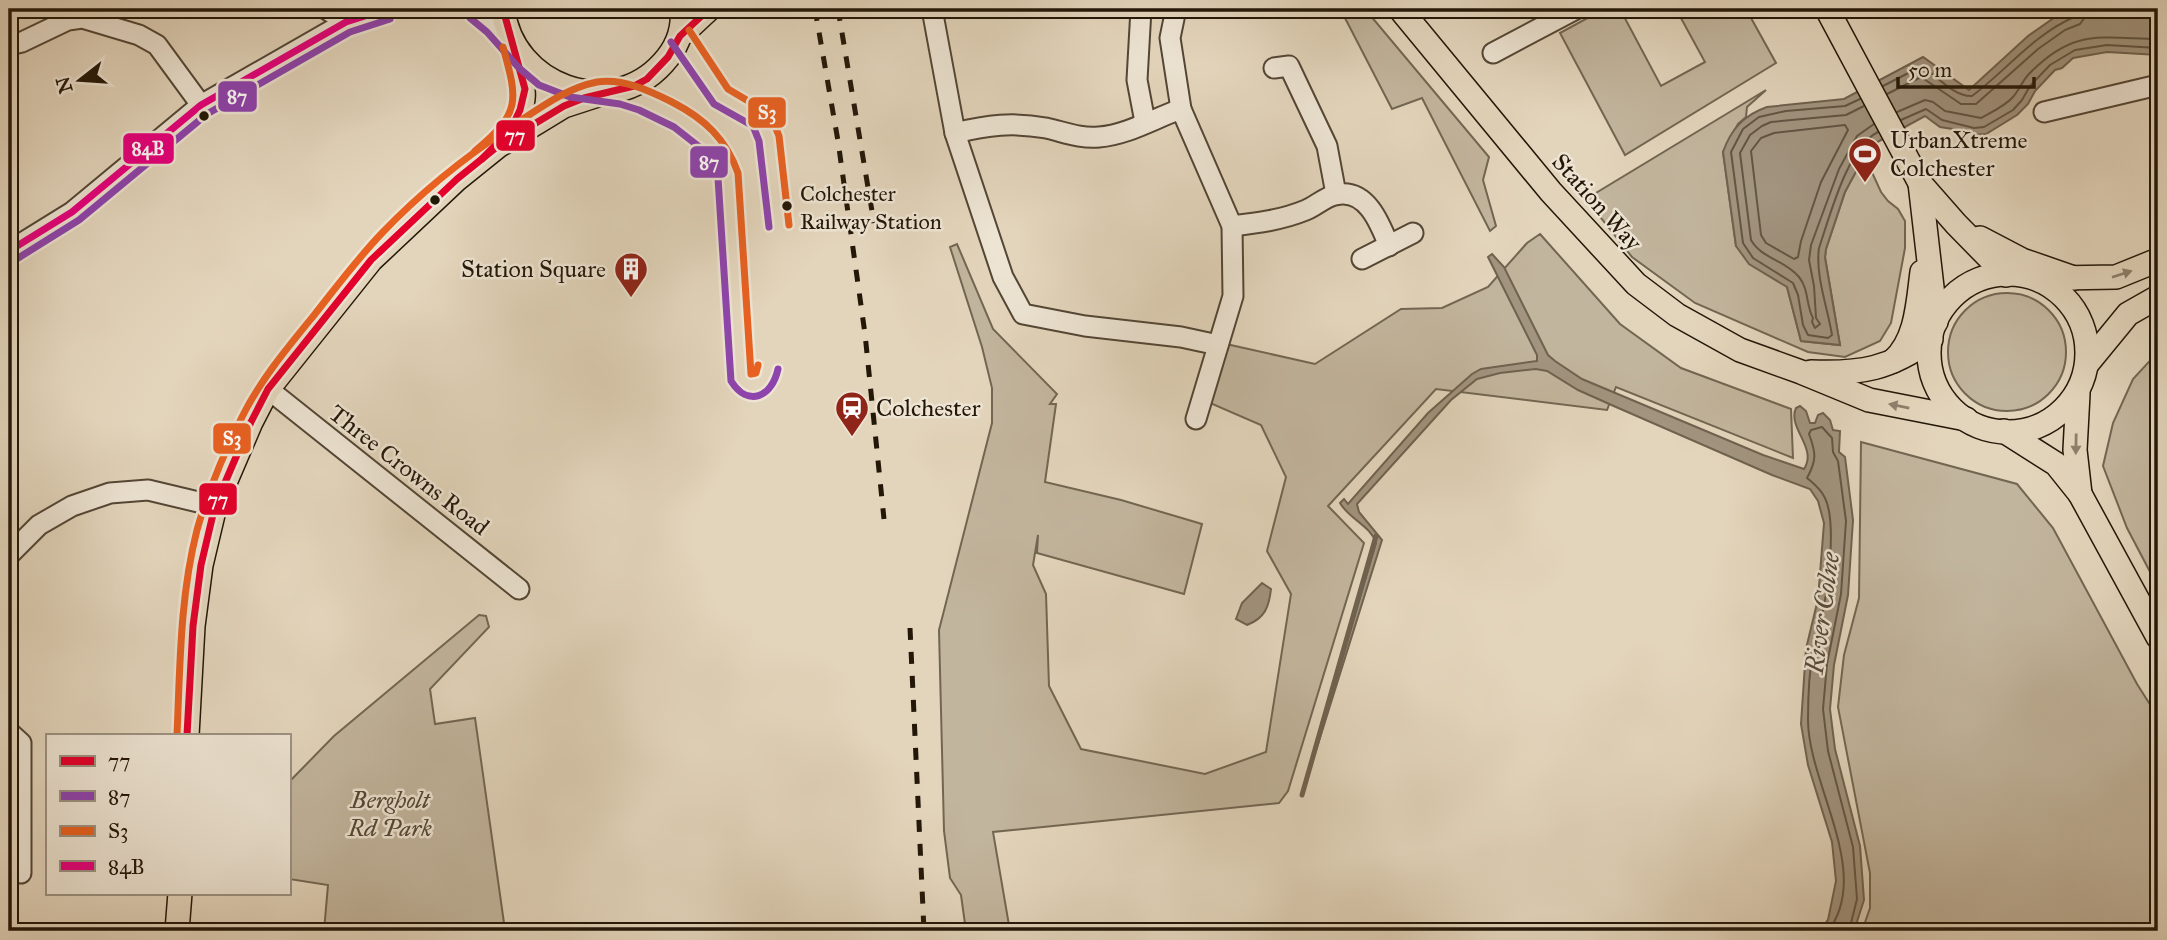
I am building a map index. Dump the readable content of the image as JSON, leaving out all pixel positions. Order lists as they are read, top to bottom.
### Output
{
  "streets": {
    "main road": ["Station Way"],
    "street": ["Three Crowns Road"]
  },
  "water": ["River Colne"],
  "parks": ["Bergholt Rd Park"],
  "places": {
    "sports": ["UrbanXtreme Colchester"],
    "other": ["Colchester Railway Station"],
    "building": ["Station Square"],
    "station": ["Colchester"]
  },
  "lines": [
    "transit line 77",
    "transit line 84B",
    "transit line 87",
    "transit line S3"
  ],
  "legend": [
    "77",
    "87",
    "S3",
    "84B"
  ],
  "scale_bar": "50 m",
  "north": "left"
}
